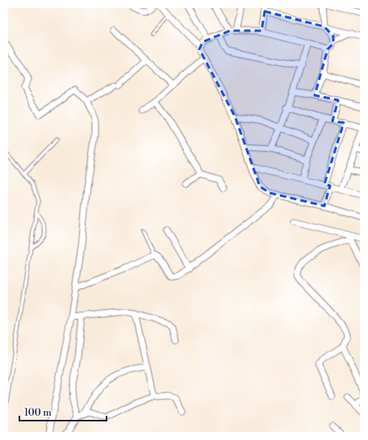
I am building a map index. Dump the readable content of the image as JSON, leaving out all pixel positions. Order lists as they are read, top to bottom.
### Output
{
  "scale_bar": "100 m"
}
